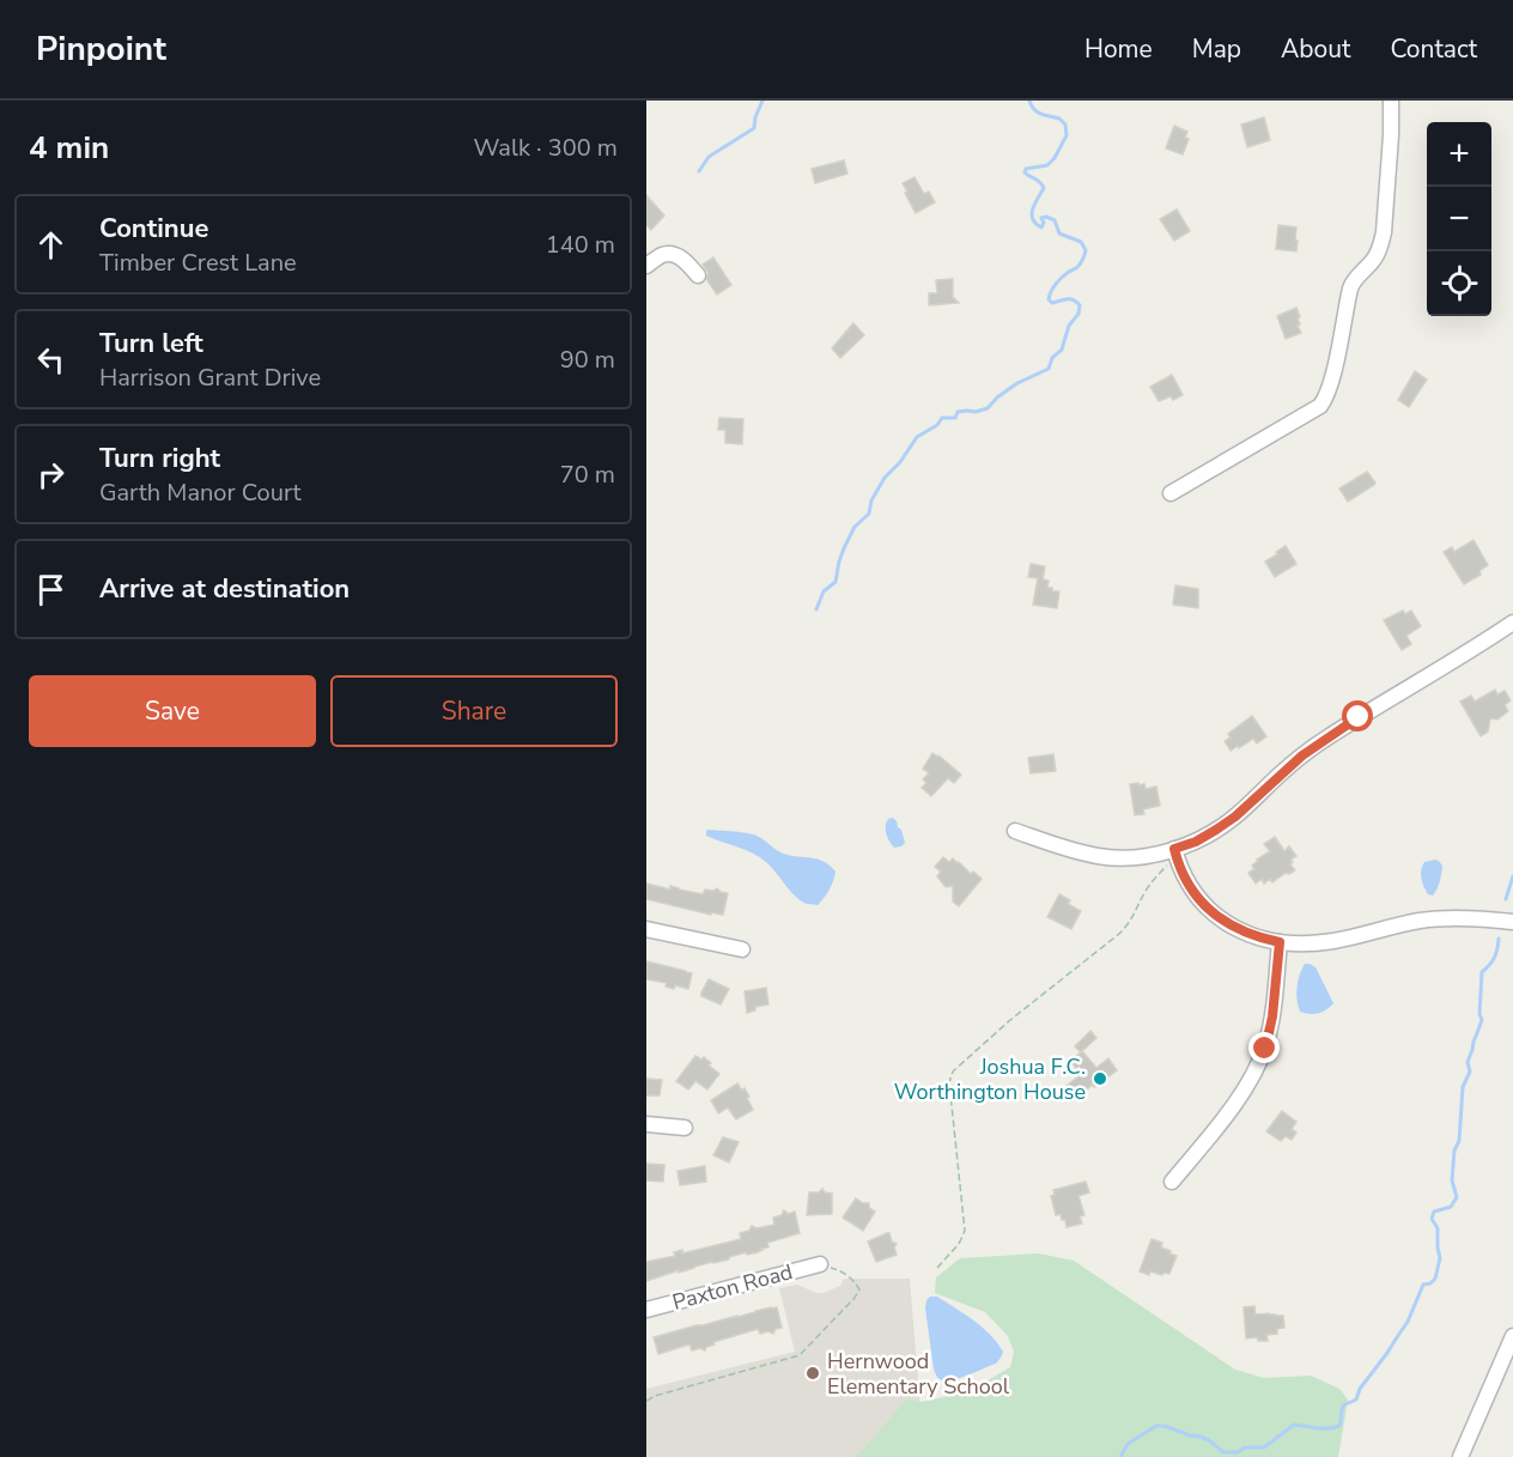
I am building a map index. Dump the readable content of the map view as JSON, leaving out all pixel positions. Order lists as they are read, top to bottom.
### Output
{
  "streets": {
    "street": ["Paxton Road"]
  },
  "places": ["Joshua F.C. Worthington House", "Hernwood Elementary School"],
  "page": {
    "header": "Pinpoint",
    "nav": [
      "Home",
      "Map",
      "About",
      "Contact"
    ],
    "heading": ["4 min", "Walk · 300 m"],
    "map_buttons": ["+", "−"],
    "list": [
      ["Continue", "Timber Crest Lane", "140 m"],
      ["Turn left", "Harrison Grant Drive", "90 m"],
      ["Turn right", "Garth Manor Court", "70 m"],
      "Arrive at destination"
    ],
    "buttons": ["Save", "Share"]
  }
}
